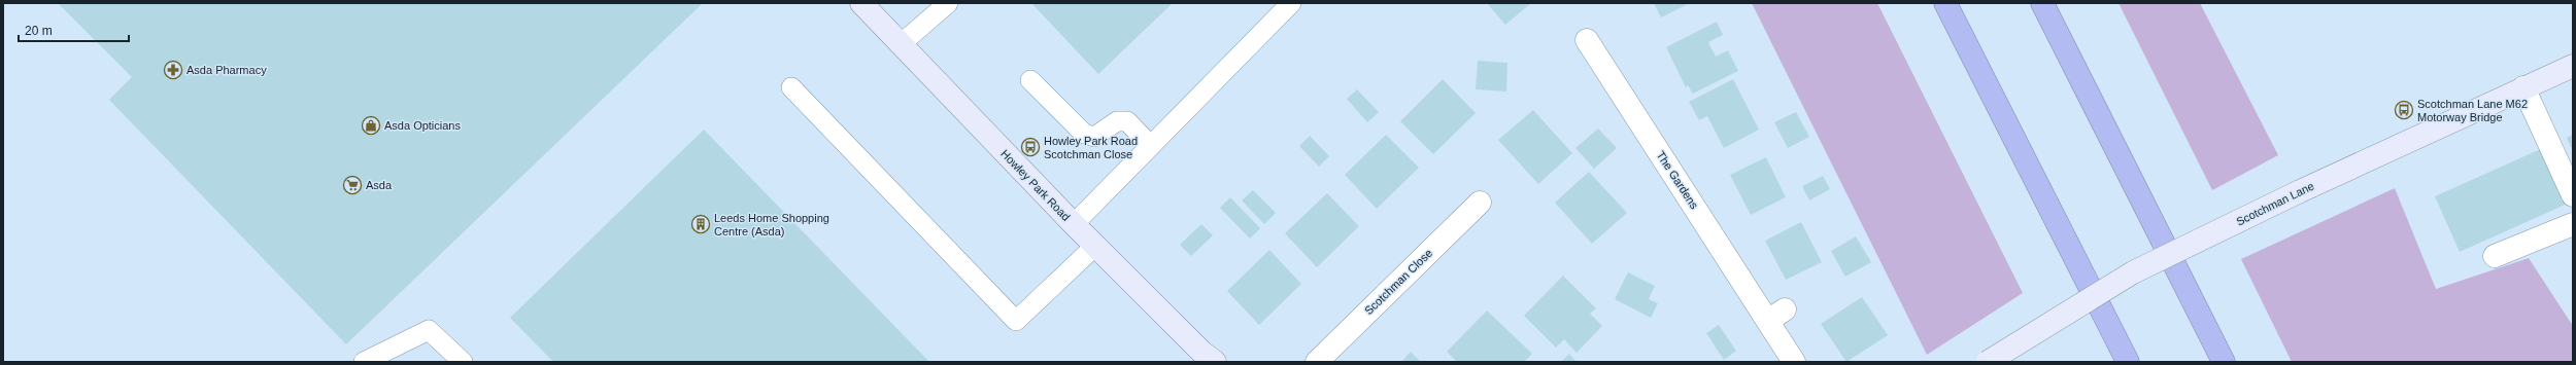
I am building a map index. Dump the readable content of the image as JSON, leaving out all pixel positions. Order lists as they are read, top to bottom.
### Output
{
  "streets": {
    "main road": ["Howley Park Road", "Scotchman Lane"],
    "street": ["The Gardens", "Scotchman Close"]
  },
  "places": {
    "pharmacy": ["Asda Pharmacy"],
    "bus stop": ["Scotchman Lane M62 Motorway Bridge", "Howley Park Road Scotchman Close"],
    "shop": ["Asda Opticians"],
    "supermarket": ["Asda"],
    "building": ["Leeds Home Shopping Centre (Asda)"]
  },
  "scale_bar": "20 m"
}
